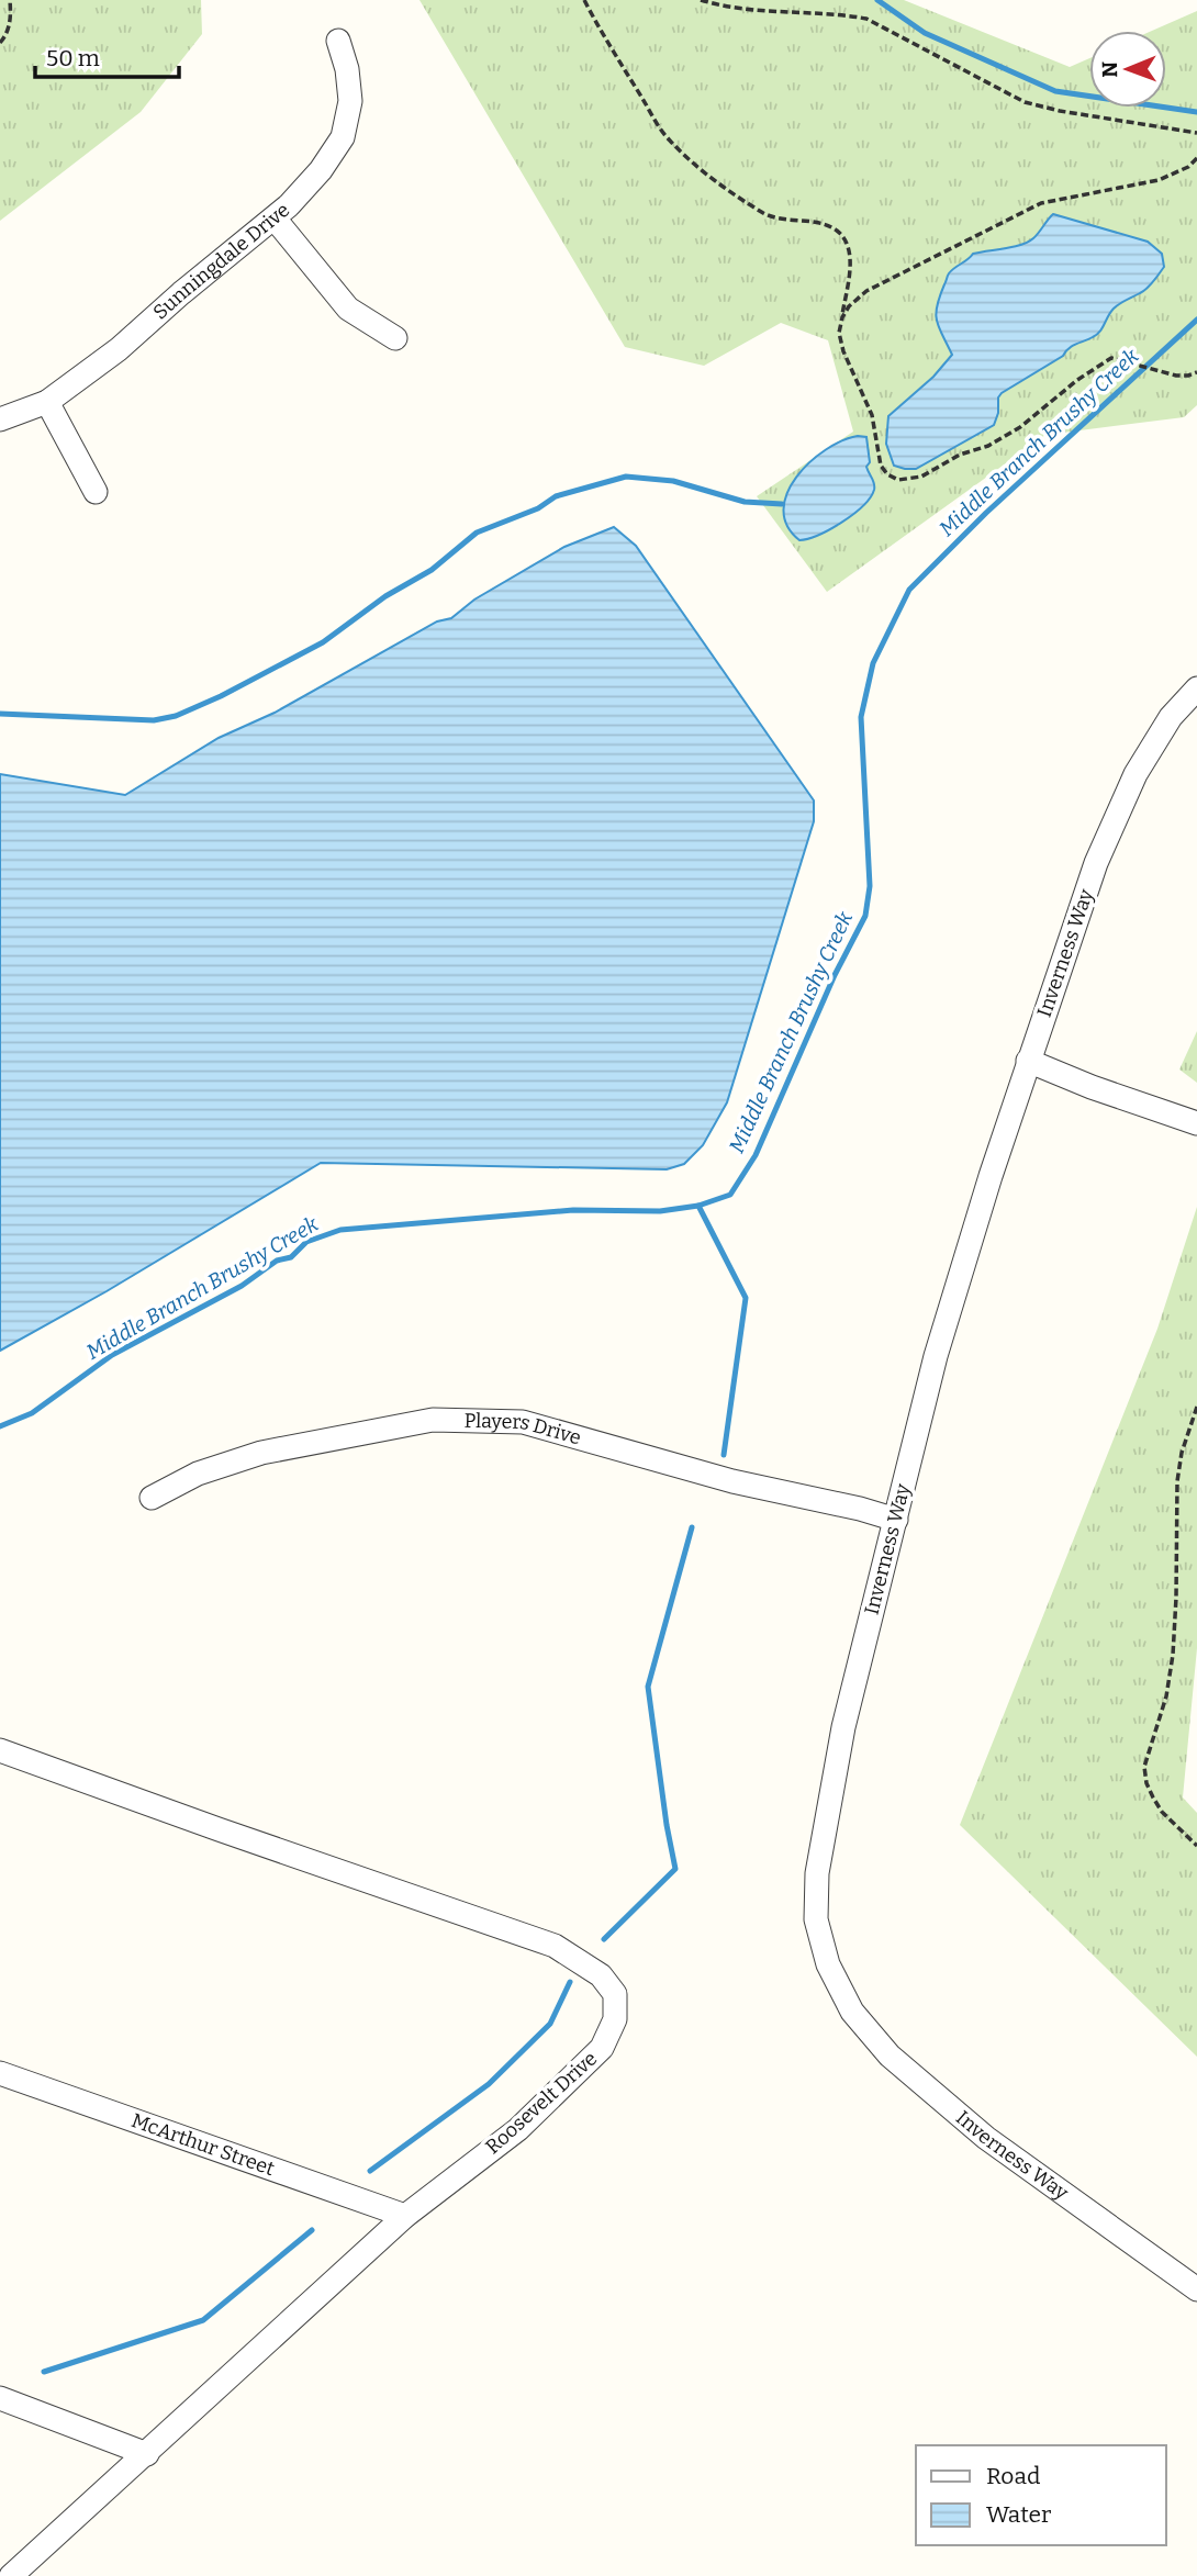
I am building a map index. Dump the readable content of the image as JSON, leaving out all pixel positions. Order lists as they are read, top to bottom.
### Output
{
  "streets": {
    "street": [
      "Sunningdale Drive",
      "Inverness Way",
      "Players Drive",
      "Roosevelt Drive",
      "McArthur Street"
    ]
  },
  "crossings": [
    ["Inverness Way", "Players Drive"],
    ["Roosevelt Drive", "McArthur Street"]
  ],
  "water": ["Middle Branch Brushy Creek"],
  "legend": ["Road", "Water"],
  "scale_bar": "50 m",
  "north": "left"
}
